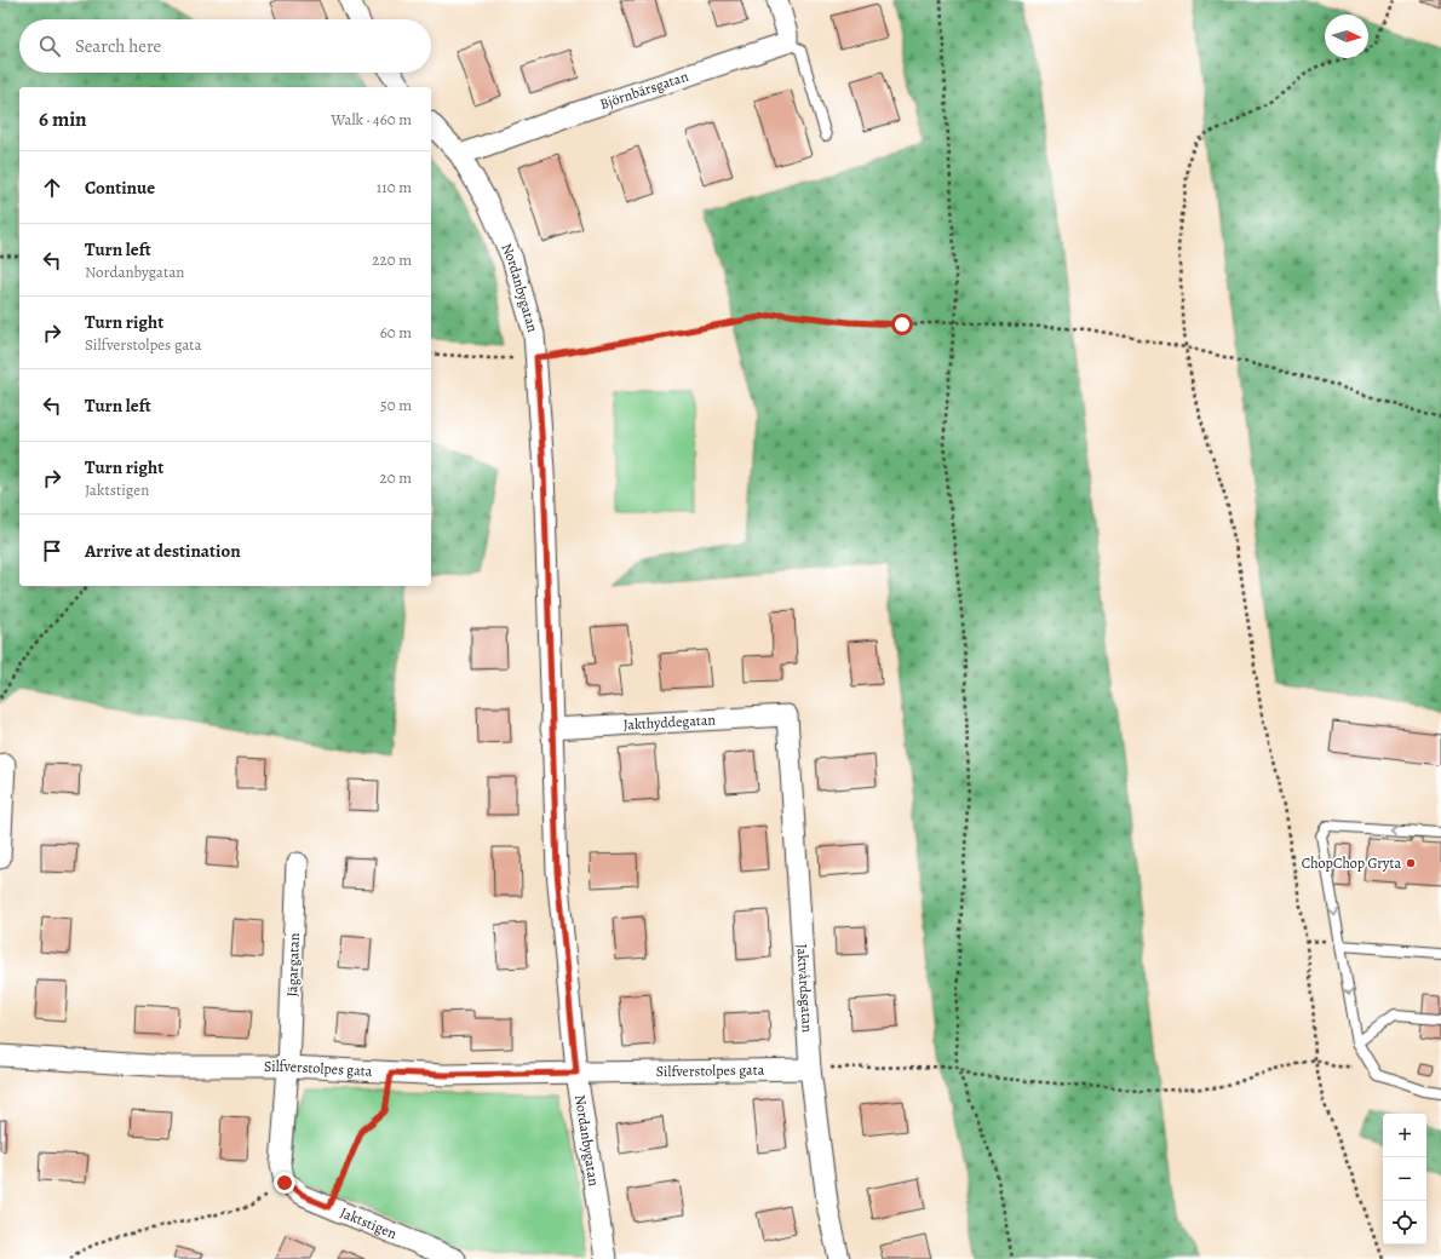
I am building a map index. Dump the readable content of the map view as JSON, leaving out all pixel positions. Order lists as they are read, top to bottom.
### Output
{
  "streets": {
    "street": [
      "Björnbärsgatan",
      "Nordanbygatan",
      "Jakthyddegatan",
      "Jägargatan",
      "Jaktvårdsgatan",
      "Silfverstolpes gata",
      "Jaktstigen"
    ]
  },
  "crossings": [
    ["Björnbärsgatan", "Nordanbygatan"],
    ["Nordanbygatan", "Jakthyddegatan"],
    ["Nordanbygatan", "Silfverstolpes gata"],
    ["Jakthyddegatan", "Jaktvårdsgatan"],
    ["Jägargatan", "Silfverstolpes gata"],
    ["Jaktvårdsgatan", "Silfverstolpes gata"]
  ],
  "places": ["ChopChop Gryta"],
  "north": "right",
  "page": {
    "search": "Search here",
    "heading": ["6 min", "Walk · 460 m"],
    "list": [
      ["Continue", "110 m"],
      ["Turn left", "Nordanbygatan", "220 m"],
      ["Turn right", "Silfverstolpes gata", "60 m"],
      ["Turn left", "50 m"],
      ["Turn right", "Jaktstigen", "20 m"],
      "Arrive at destination"
    ],
    "map_buttons": ["+", "−"]
  }
}
